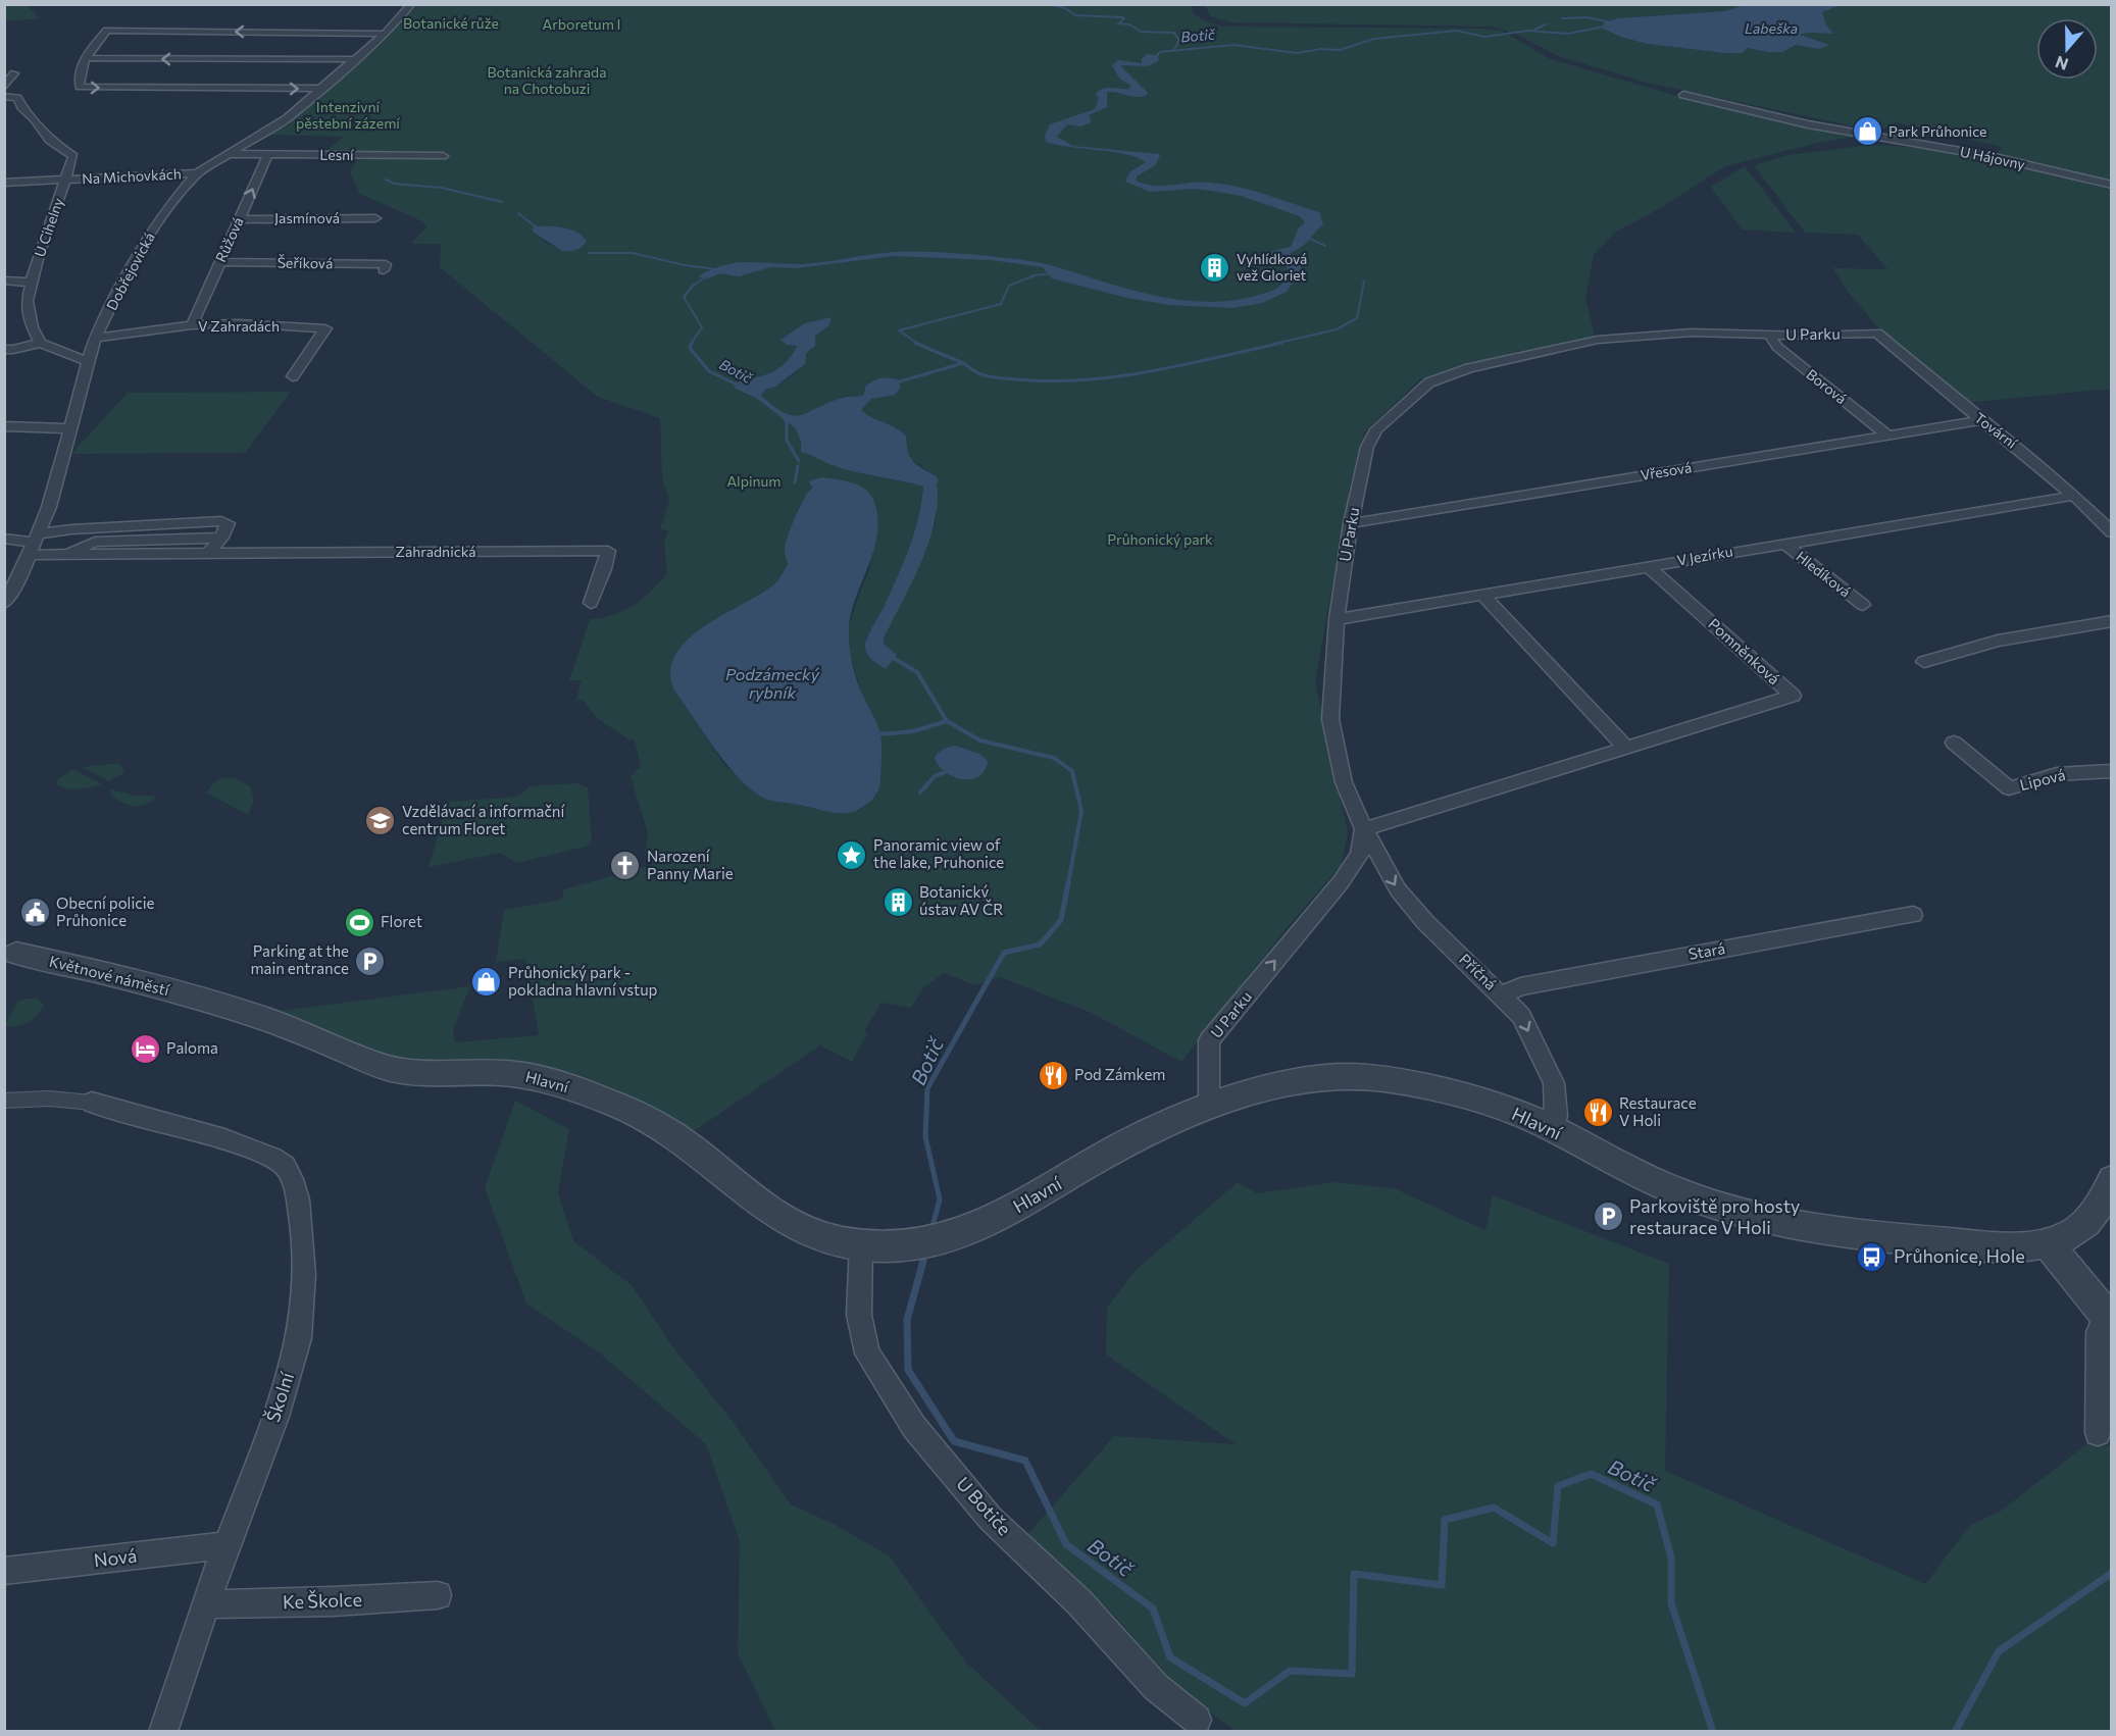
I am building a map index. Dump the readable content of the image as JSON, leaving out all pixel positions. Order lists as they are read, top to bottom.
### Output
{
  "streets": {
    "street": [
      "Lesní",
      "U Hájovny",
      "Na Michovkách",
      "Jasmínová",
      "U Cihelny",
      "Růžová",
      "Šeříková",
      "Dobřejovická",
      "V Zahradách",
      "U Parku",
      "Borová",
      "Tovární",
      "Vřesová",
      "Zahradnická",
      "V Jezírku",
      "Hledíková",
      "Pomněnková",
      "Lipová",
      "Stará",
      "Příčná",
      "Květnové náměstí",
      "Hlavní",
      "Školní",
      "U Botiče",
      "Nová",
      "Ke Školce"
    ]
  },
  "crossings": [
    ["Lesní", "Růžová"],
    ["Lesní", "Dobřejovická"],
    ["Na Michovkách", "U Cihelny"],
    ["Na Michovkách", "Dobřejovická"],
    ["Jasmínová", "Růžová"],
    ["Růžová", "Šeříková"],
    ["Růžová", "V Zahradách"],
    ["Dobřejovická", "V Zahradách"],
    ["Dobřejovická", "Zahradnická"],
    ["U Parku", "Borová"],
    ["U Parku", "Tovární"],
    ["U Parku", "Vřesová"],
    ["U Parku", "V Jezírku"],
    ["U Parku", "Pomněnková"],
    ["U Parku", "Příčná"],
    ["U Parku", "Hlavní"],
    ["Borová", "Vřesová"],
    ["Tovární", "Vřesová"],
    ["Tovární", "V Jezírku"],
    ["V Jezírku", "Hledíková"],
    ["V Jezírku", "Pomněnková"],
    ["Pomněnková", "Příčná"],
    ["Stará", "Příčná"],
    ["Příčná", "Hlavní"],
    ["Květnové náměstí", "Hlavní"],
    ["Hlavní", "U Botiče"],
    ["Školní", "Nová"],
    ["Školní", "Ke Školce"]
  ],
  "one_way": ["Růžová", "Příčná"],
  "water": ["Labeška", "Botič", "Podzámecký rybník"],
  "parks": [
    "Botanické růže",
    "Arboretum I",
    "Botanická zahrada na Chotobuzi",
    "Intenzivní pěstební zázemí",
    "Alpinum",
    "Průhonický park"
  ],
  "places": {
    "shop": ["Park Průhonice", "Průhonický park - pokladna hlavní vstup"],
    "building": ["Vyhlídková vež Gloriet", "Botanický ústav AV ČR"],
    "school or university": ["Vzdělávací a informační centrum Floret"],
    "place": ["Panoramic view of the lake, Pruhonice"],
    "church": ["Narození Panny Marie"],
    "public building": ["Obecní policie Průhonice"],
    "sports": ["Floret"],
    "parking": ["Parking at the main entrance", "Parkoviště pro hosty restaurace V Holi"],
    "hotel": ["Paloma"],
    "restaurant": ["Pod Zámkem", "Restaurace V Holi"],
    "bus stop": ["Průhonice, Hole"]
  },
  "north": "bottom"
}
